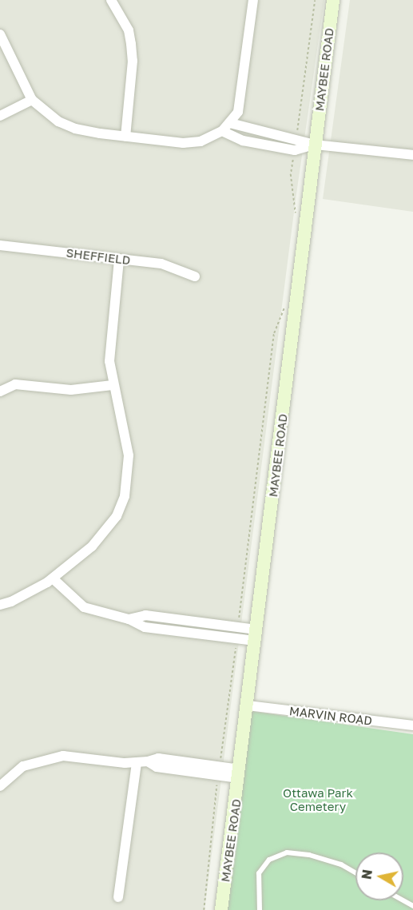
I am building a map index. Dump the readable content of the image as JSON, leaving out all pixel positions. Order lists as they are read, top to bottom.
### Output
{
  "streets": {
    "main road": ["MAYBEE ROAD"],
    "street": ["SHEFFIELD", "MARVIN ROAD"]
  },
  "crossings": [
    ["MAYBEE ROAD", "MARVIN ROAD"]
  ],
  "parks": ["Ottawa Park Cemetery"],
  "north": "left"
}
